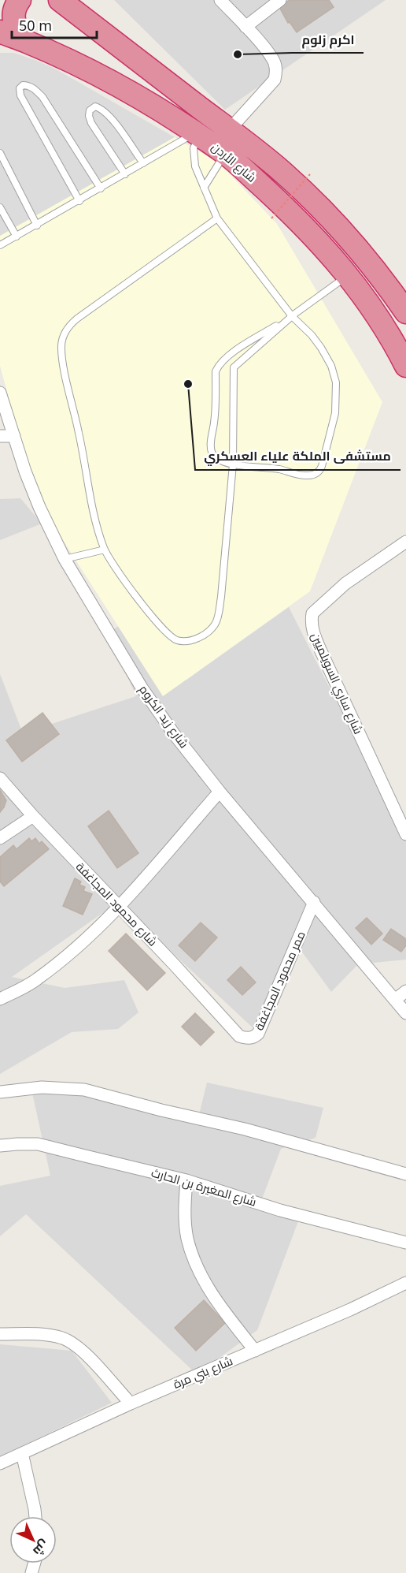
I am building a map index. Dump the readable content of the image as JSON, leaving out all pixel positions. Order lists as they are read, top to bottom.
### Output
{
  "streets": {
    "highway": ["شارع الأردن"],
    "street": [
      "شارع ساري السويلميين",
      "شارع زيد الكروم",
      "شارع محمود المجاغفة",
      "ممر محمود المجاغفة",
      "شارع المغيرة بن الحارث",
      "شارع بني مرة"
    ]
  },
  "crossings": [
    ["شارع زيد الكروم", "ممر محمود المجاغفة"],
    ["شارع محمود المجاغفة", "ممر محمود المجاغفة"]
  ],
  "places": ["اكرم زلوم", "مستشفى الملكة علياء العسكري"],
  "scale_bar": "50 m",
  "north": "bottom right"
}
